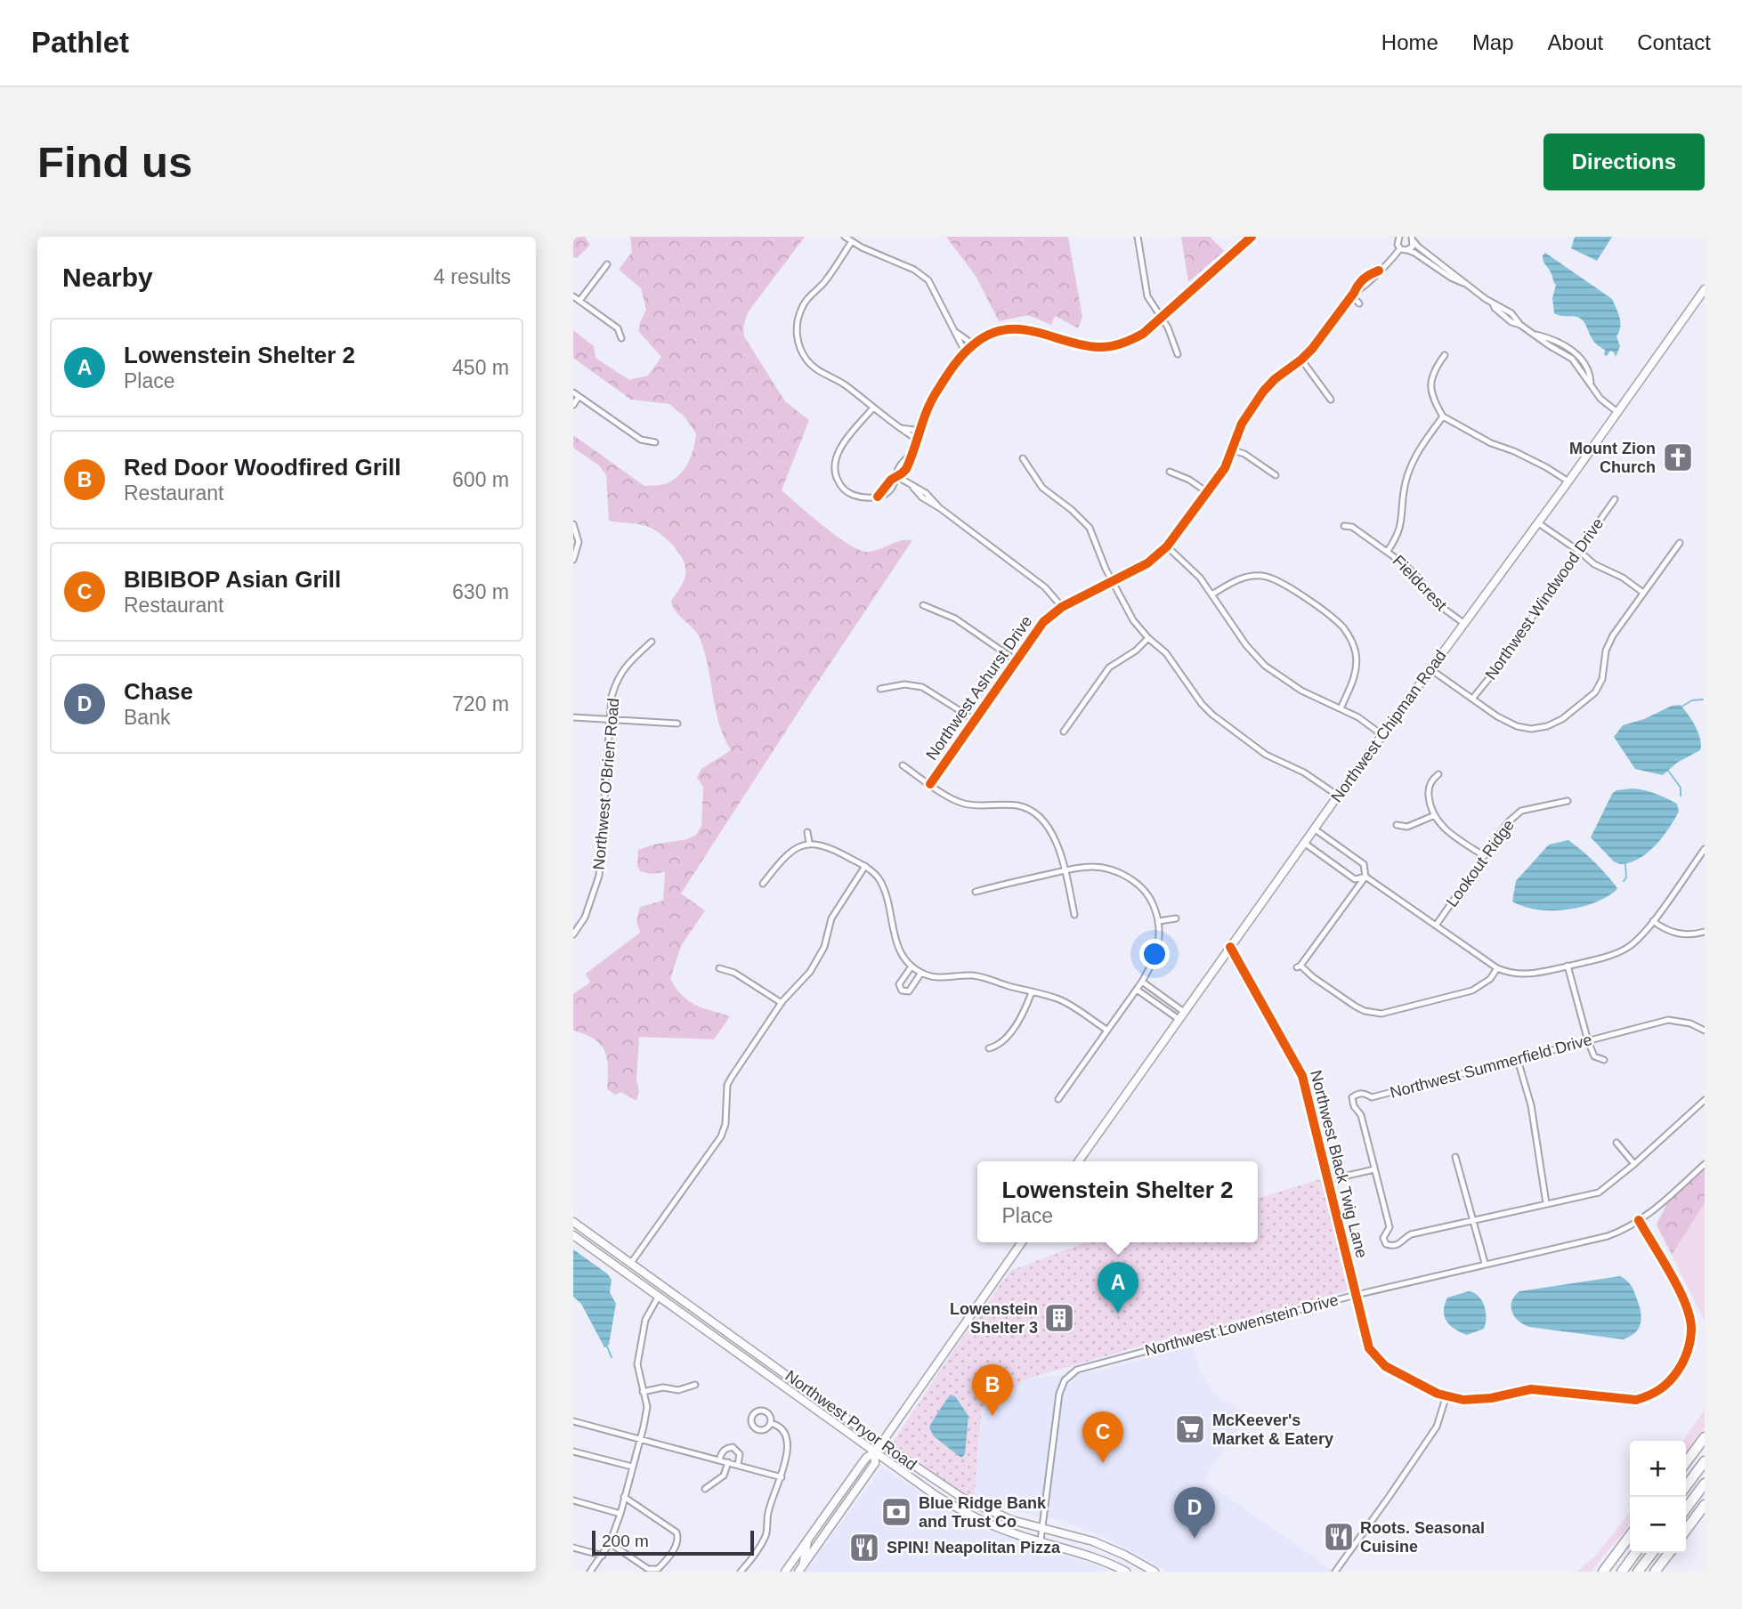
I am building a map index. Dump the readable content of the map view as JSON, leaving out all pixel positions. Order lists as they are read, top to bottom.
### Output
{
  "streets": {
    "main road": ["Northwest Chipman Road", "Northwest Pryor Road"],
    "street": [
      "Fieldcrest",
      "Northwest Windwood Drive",
      "Northwest Ashurst Drive",
      "Northwest O'Brien Road",
      "Lookout Ridge",
      "Northwest Summerfield Drive",
      "Northwest Black Twig Lane",
      "Northwest Lowenstein Drive"
    ]
  },
  "crossings": [
    ["Fieldcrest", "Northwest Chipman Road"],
    ["Northwest Chipman Road", "Northwest Black Twig Lane"],
    ["Northwest Black Twig Lane", "Northwest Lowenstein Drive"],
    ["Northwest Lowenstein Drive", "Northwest Pryor Road"]
  ],
  "places": {
    "church": ["Mount Zion Church"],
    "building": ["Lowenstein Shelter 3"],
    "supermarket": ["McKeever's Market & Eatery"],
    "bank": ["Blue Ridge Bank and Trust Co"],
    "restaurant": ["Roots. Seasonal Cuisine", "SPIN! Neapolitan Pizza"]
  },
  "scale_bar": "200 m",
  "page": {
    "header": "Pathlet",
    "nav": [
      "Home",
      "Map",
      "About",
      "Contact"
    ],
    "buttons": "Directions",
    "title": "Find us",
    "heading": ["Nearby", "4 results"],
    "list": [
      {
        "mark": "A",
        "name": "Lowenstein Shelter 2",
        "note": "Place",
        "value": "450 m"
      },
      {
        "mark": "B",
        "name": "Red Door Woodfired Grill",
        "note": "Restaurant",
        "value": "600 m"
      },
      {
        "mark": "C",
        "name": "BIBIBOP Asian Grill",
        "note": "Restaurant",
        "value": "630 m"
      },
      {
        "mark": "D",
        "name": "Chase",
        "note": "Bank",
        "value": "720 m"
      }
    ],
    "popup": ["Lowenstein Shelter 2", "Place"],
    "pins": [
      "A",
      "B",
      "C",
      "D"
    ],
    "map_buttons": ["+", "−"],
    "scale": "200 m"
  }
}
